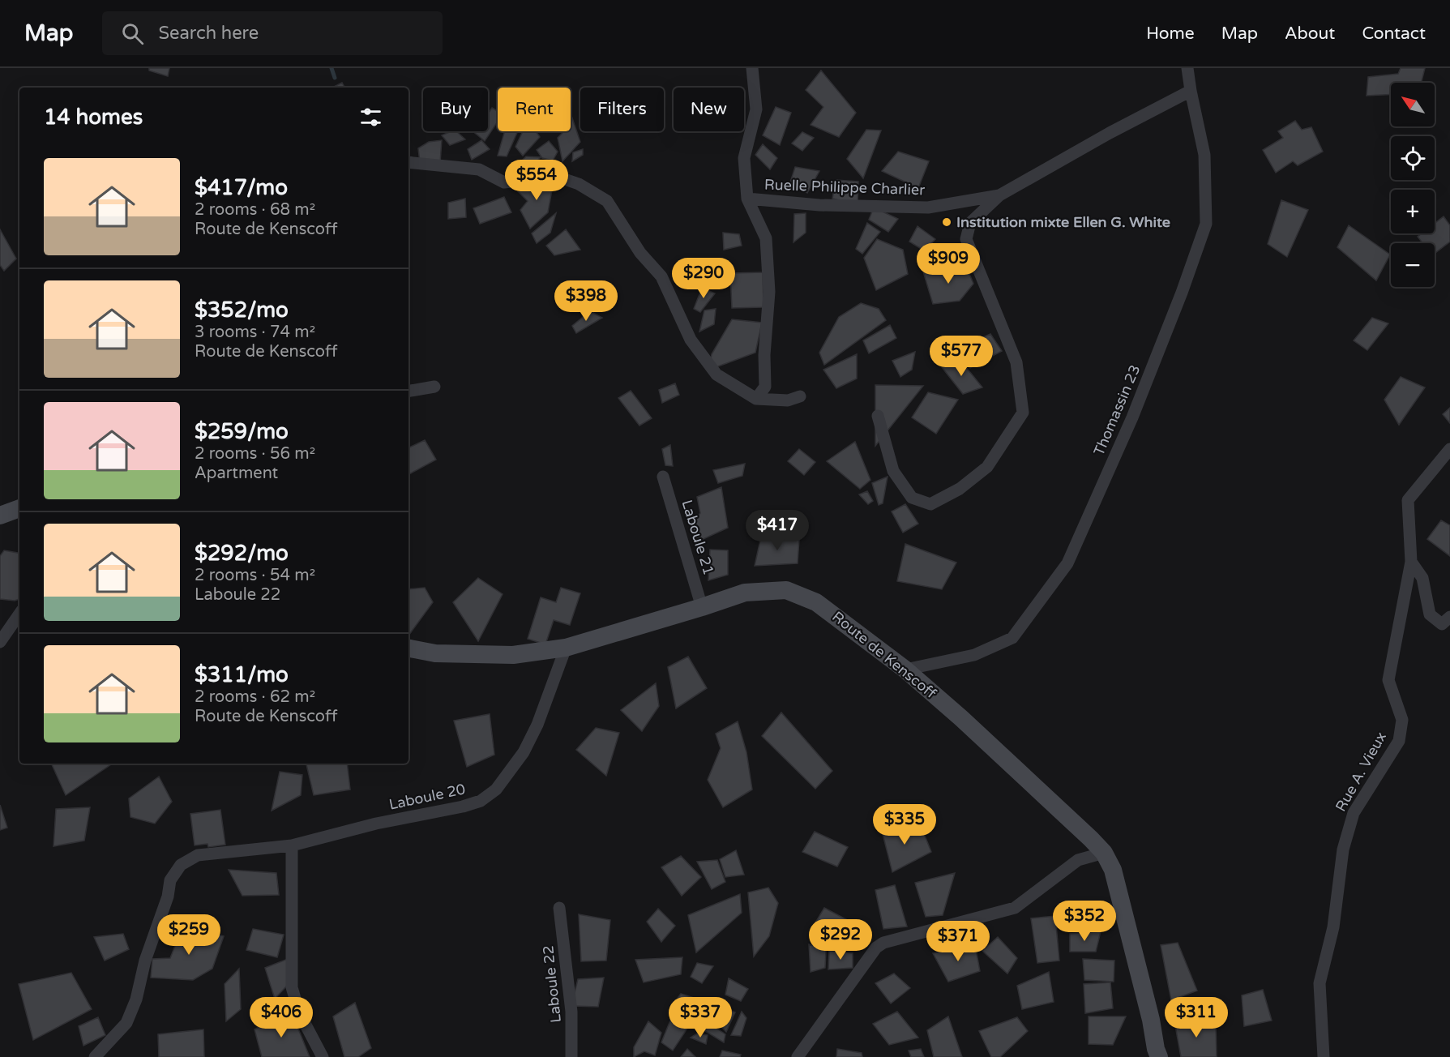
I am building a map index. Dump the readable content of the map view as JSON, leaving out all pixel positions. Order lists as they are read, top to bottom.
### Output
{
  "streets": {
    "main road": ["Route de Kenscoff"],
    "street": [
      "Ruelle Philippe Charlier",
      "Thomassin 23",
      "Laboule 21",
      "Rue A. Vieux",
      "Laboule 20",
      "Laboule 22"
    ]
  },
  "crossings": [
    ["Ruelle Philippe Charlier", "Thomassin 23"],
    ["Thomassin 23", "Route de Kenscoff"],
    ["Laboule 21", "Route de Kenscoff"],
    ["Route de Kenscoff", "Laboule 20"]
  ],
  "places": ["Institution mixte Ellen G. White"],
  "north": "top left",
  "page": {
    "header": "Map",
    "search": "Search here",
    "nav": [
      "Home",
      "Map",
      "About",
      "Contact"
    ],
    "map_buttons": ["+", "−"],
    "chip": [
      "Buy",
      "Rent",
      "Filters",
      "New"
    ],
    "heading": "14 homes",
    "list": [
      {
        "name": "$417/mo",
        "note": "2 rooms · 68 m² · Route de Kenscoff"
      },
      {
        "name": "$352/mo",
        "note": "3 rooms · 74 m² · Route de Kenscoff"
      },
      {
        "name": "$259/mo",
        "note": "2 rooms · 56 m² · Apartment"
      },
      {
        "name": "$292/mo",
        "note": "2 rooms · 54 m² · Laboule 22"
      },
      {
        "name": "$311/mo",
        "note": "2 rooms · 62 m² · Route de Kenscoff"
      }
    ],
    "price": [
      "$554",
      "$909",
      "$290",
      "$398",
      "$577",
      "$417",
      "$335",
      "$352",
      "$259",
      "$292",
      "$371",
      "$406",
      "$337",
      "$311"
    ]
  }
}
